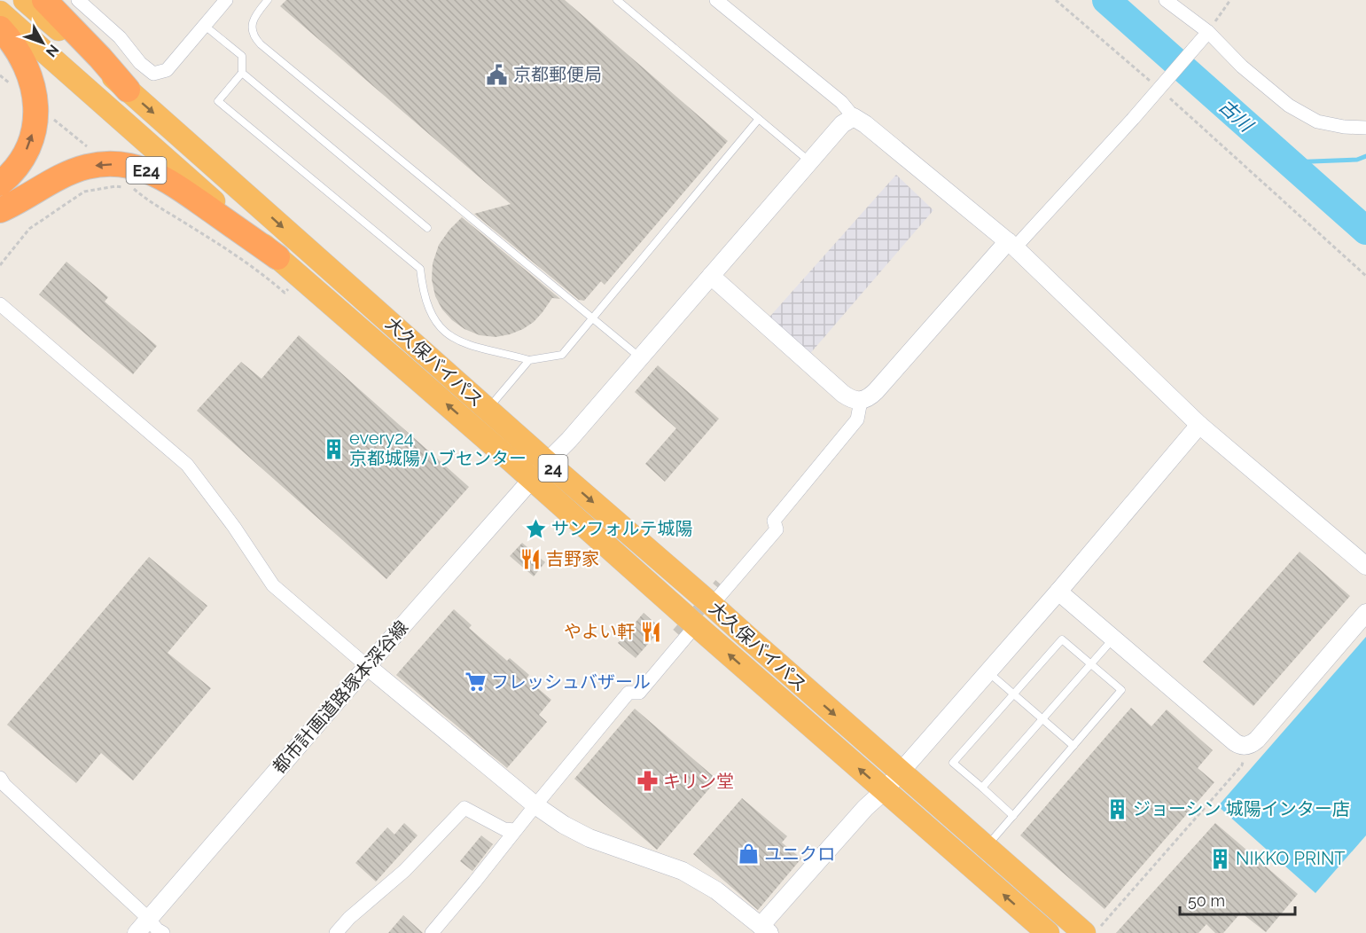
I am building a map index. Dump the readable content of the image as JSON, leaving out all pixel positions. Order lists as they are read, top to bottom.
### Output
{
  "streets": {
    "highway": ["E24", "大久保バイパス", "24"],
    "street": ["都市計画道路塚本深谷線"]
  },
  "crossings": [
    ["E24", "大久保バイパス"],
    ["大久保バイパス", "都市計画道路塚本深谷線"]
  ],
  "water": ["古川"],
  "places": {
    "public building": ["京都郵便局"],
    "building": ["every24 京都城陽ハブセンター", "ジョーシン 城陽インター店", "NIKKO PRINT"],
    "place": ["サンフォルテ城陽"],
    "restaurant": ["吉野家", "やよい軒"],
    "supermarket": ["フレッシュバザール"],
    "pharmacy": ["キリン堂"],
    "shop": ["ユニクロ"]
  },
  "scale_bar": "50 m",
  "north": "bottom right"
}
